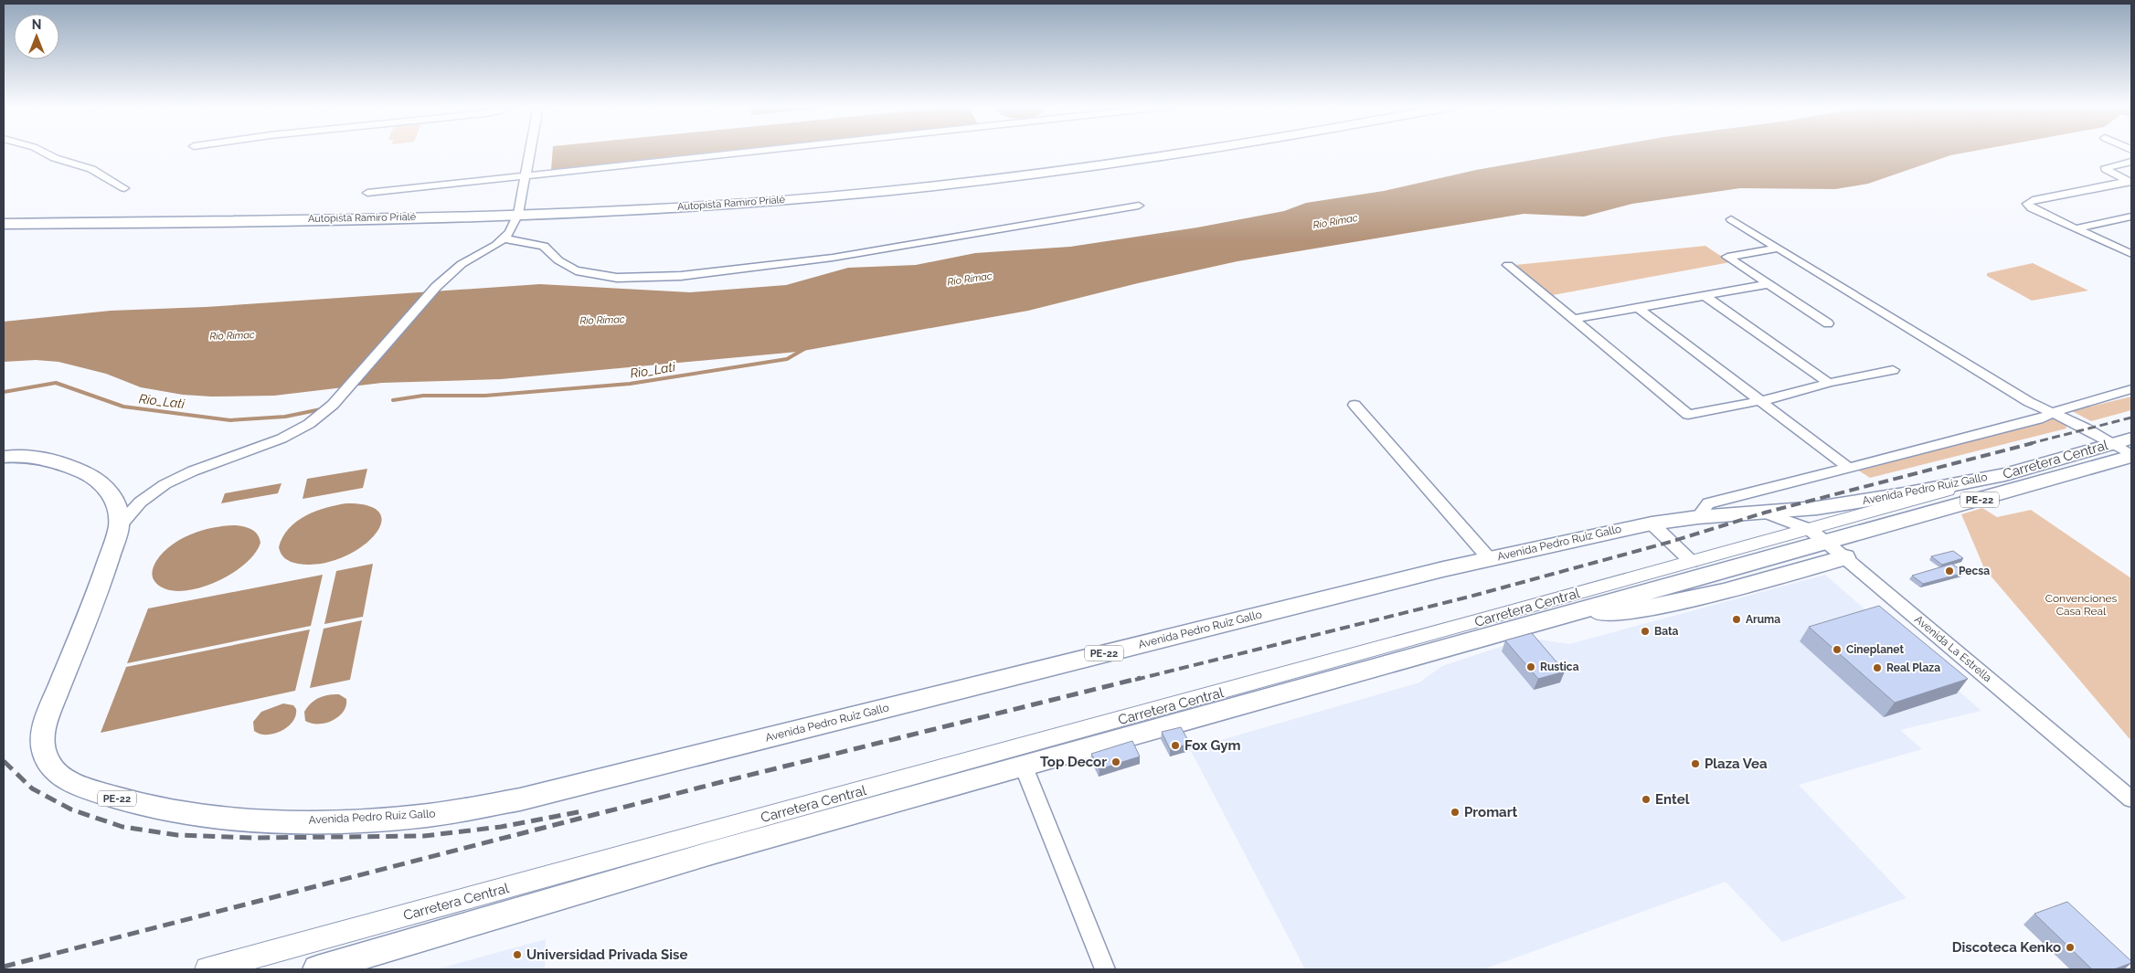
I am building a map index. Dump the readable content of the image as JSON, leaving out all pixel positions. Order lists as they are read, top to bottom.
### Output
{
  "streets": {
    "highway": [
      "Autopista Ramiro Prialé",
      "Carretera Central",
      "Avenida Pedro Ruiz Gallo",
      "PE-22"
    ],
    "street": ["Avenida La Estrella"]
  },
  "crossings": [
    ["Carretera Central", "Avenida Pedro Ruiz Gallo"],
    ["Carretera Central", "Avenida La Estrella"],
    ["Avenida Pedro Ruiz Gallo", "Avenida La Estrella"]
  ],
  "water": ["Río Rímac", "Rio_Lati"],
  "parks": ["Convenciones Casa Real"],
  "places": [
    "Pecsa",
    "Aruma",
    "Bata",
    "Cineplanet",
    "Rustica",
    "Real Plaza",
    "Fox Gym",
    "Top Decor",
    "Plaza Vea",
    "Entel",
    "Promart",
    "Discoteca Kenko",
    "Universidad Privada Sise"
  ],
  "north": "top"
}
